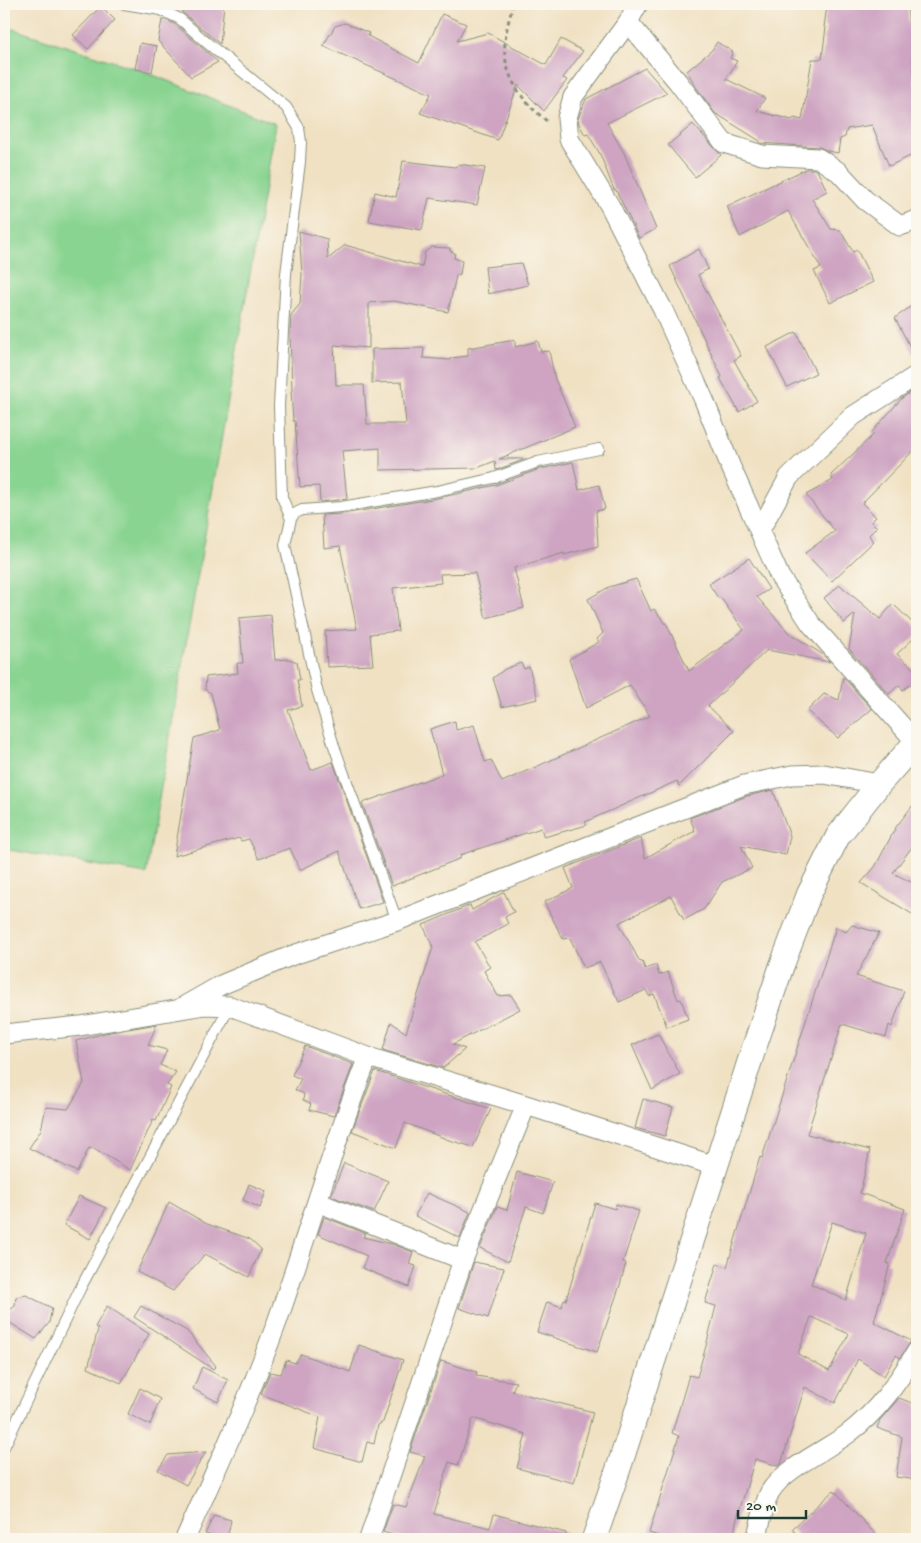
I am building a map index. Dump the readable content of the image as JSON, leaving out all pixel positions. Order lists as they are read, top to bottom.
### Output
{
  "scale_bar": "20 m"
}
